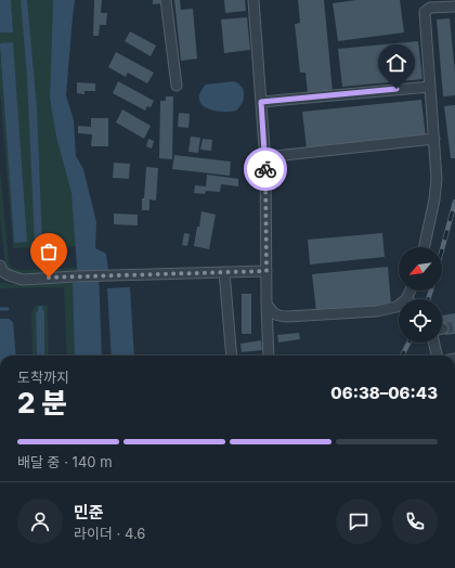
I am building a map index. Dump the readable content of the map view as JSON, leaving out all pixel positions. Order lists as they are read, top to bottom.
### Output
{
  "north": "bottom left",
  "page": {
    "heading": ["2 분", "도착까지", "06:38–06:43"],
    "panel": ["민준", "라이더 · 4.6"],
    "bar": "배달 중 · 140 m"
  }
}
